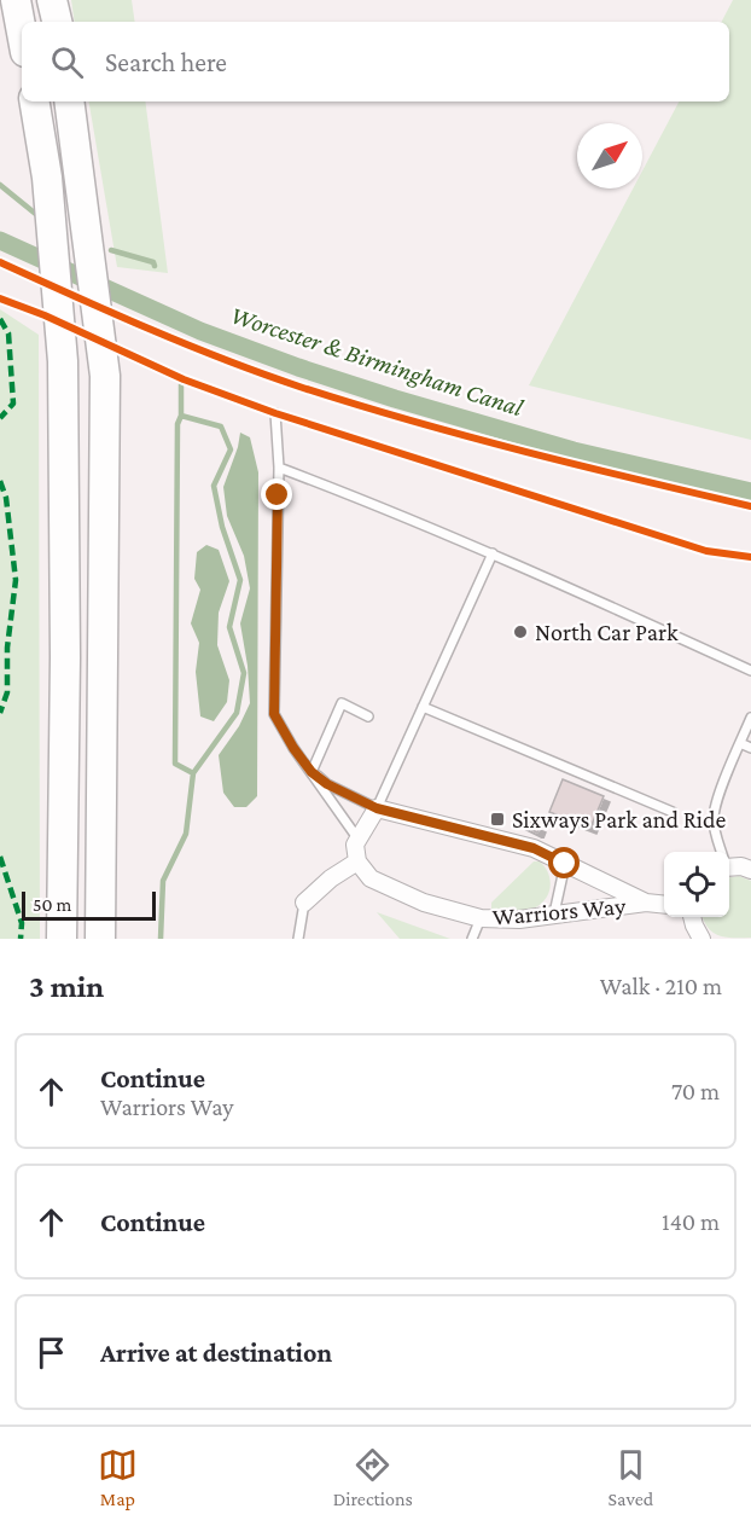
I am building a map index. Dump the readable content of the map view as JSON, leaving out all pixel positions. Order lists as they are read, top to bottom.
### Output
{
  "streets": {
    "street": ["Warriors Way"]
  },
  "water": ["Worcester & Birmingham Canal"],
  "places": {
    "other": ["North Car Park"],
    "transit": ["Sixways Park and Ride"]
  },
  "scale_bar": "50 m",
  "north": "top right",
  "page": {
    "search": "Search here",
    "scale": "50 m",
    "heading": ["3 min", "Walk · 210 m"],
    "list": [
      ["Continue", "Warriors Way", "70 m"],
      ["Continue", "140 m"],
      "Arrive at destination"
    ],
    "nav": ["Map", "Directions", "Saved"]
  }
}
